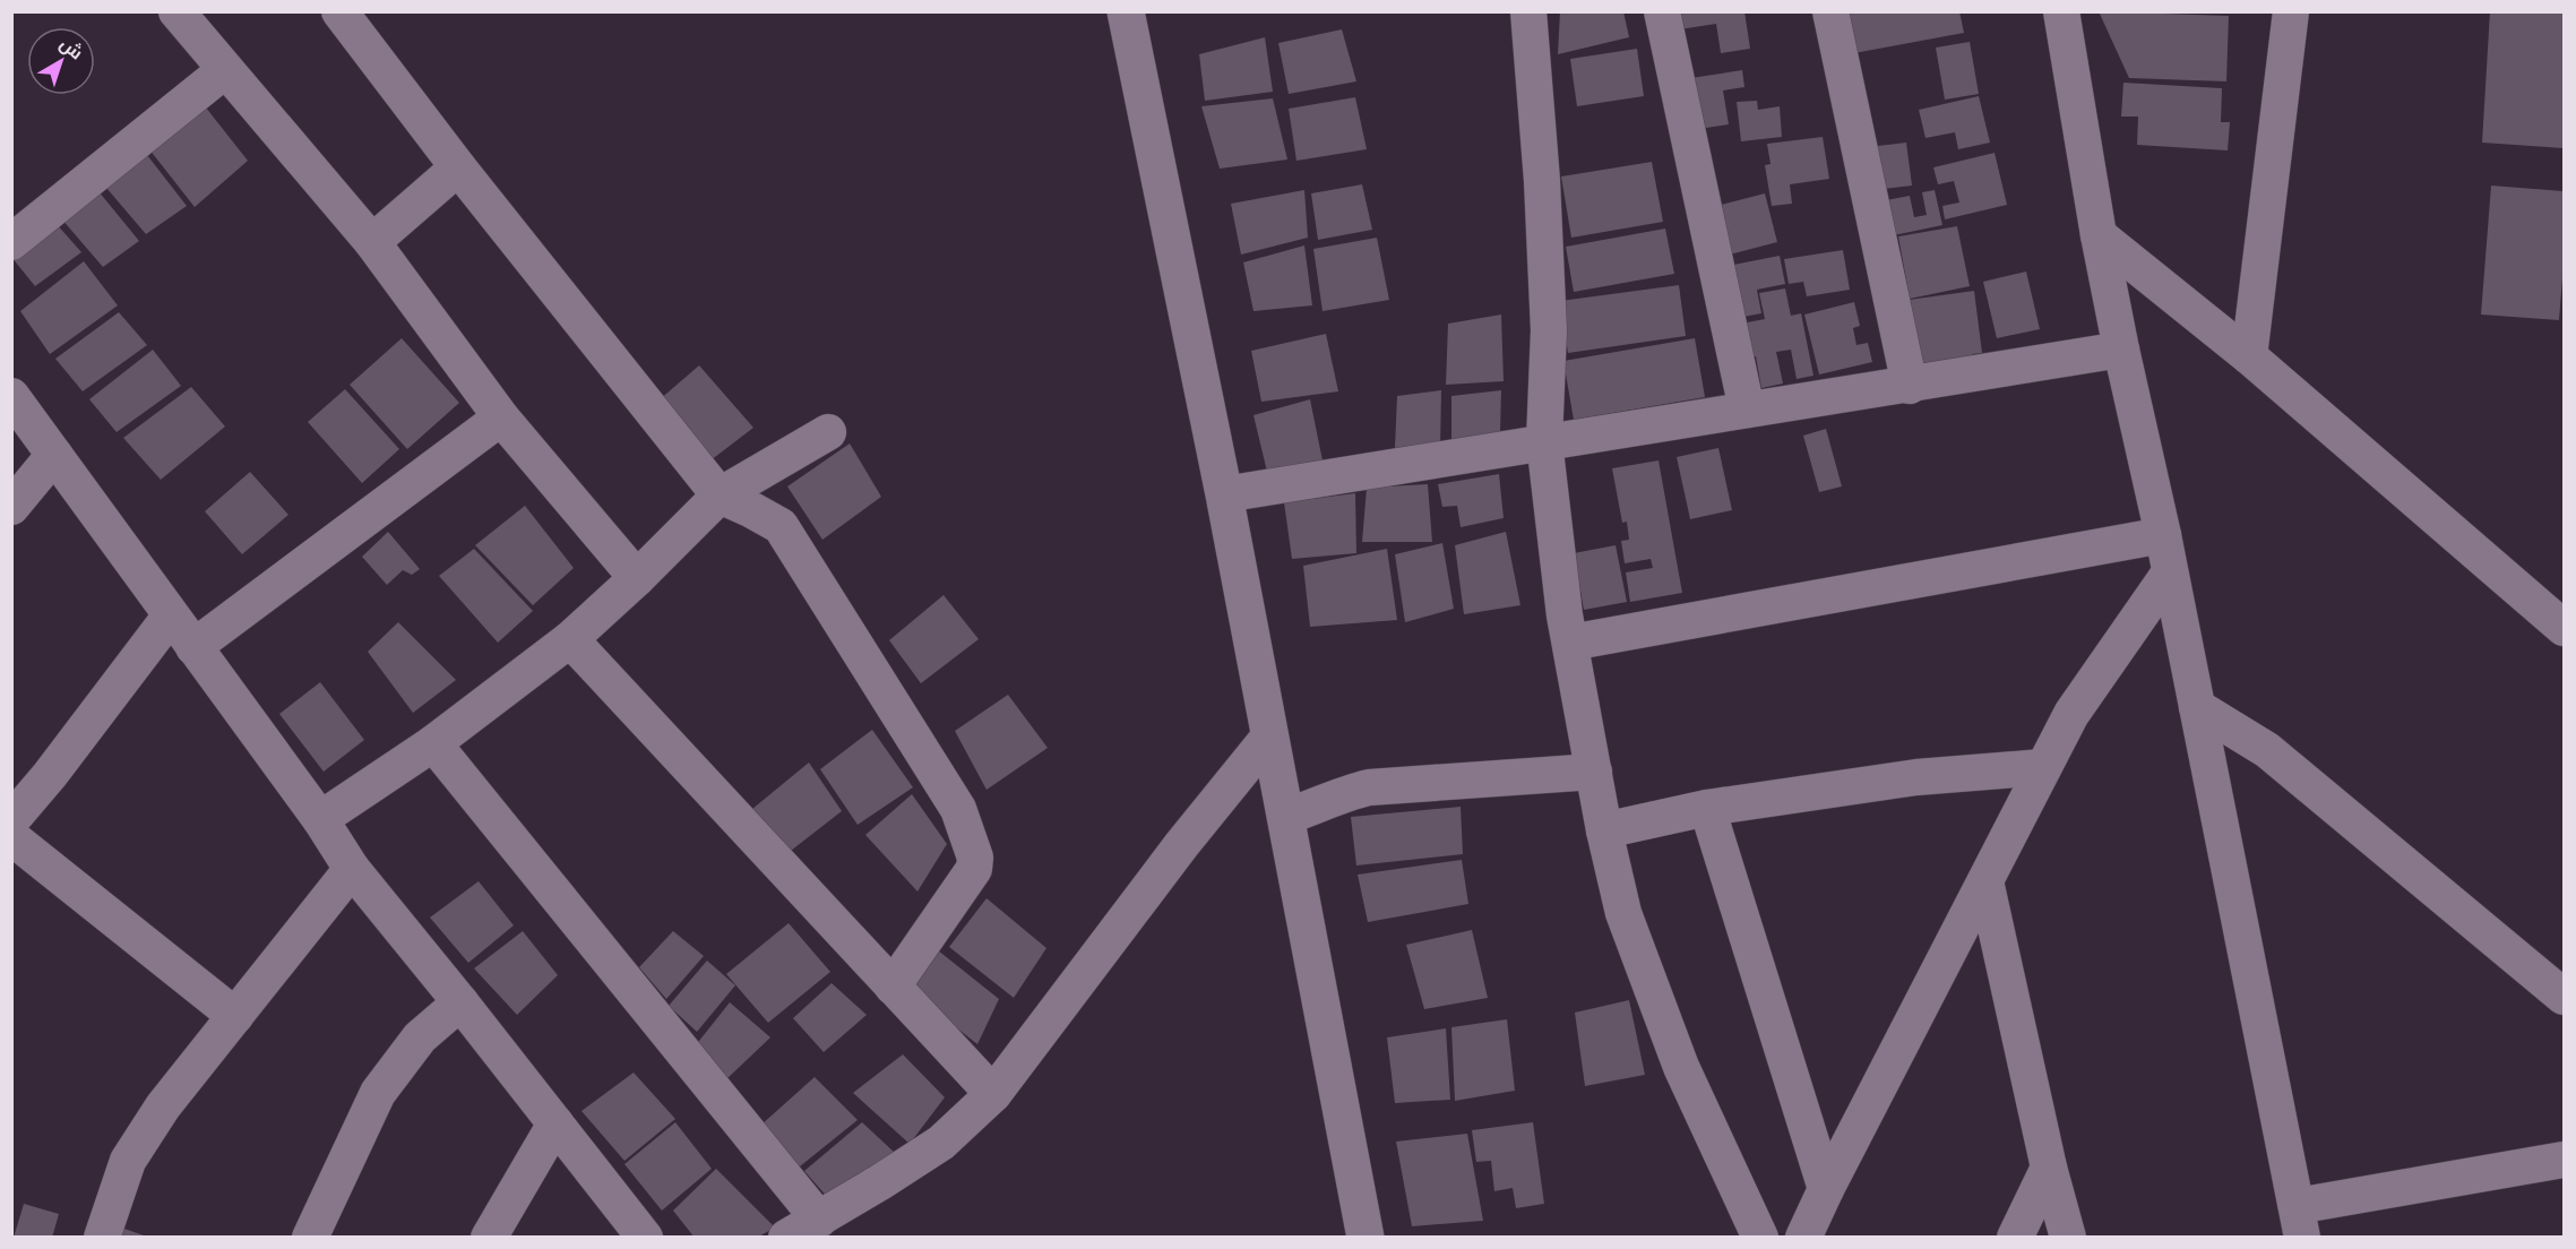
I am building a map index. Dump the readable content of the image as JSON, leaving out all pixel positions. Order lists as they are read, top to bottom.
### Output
{
  "north": "top right"
}
